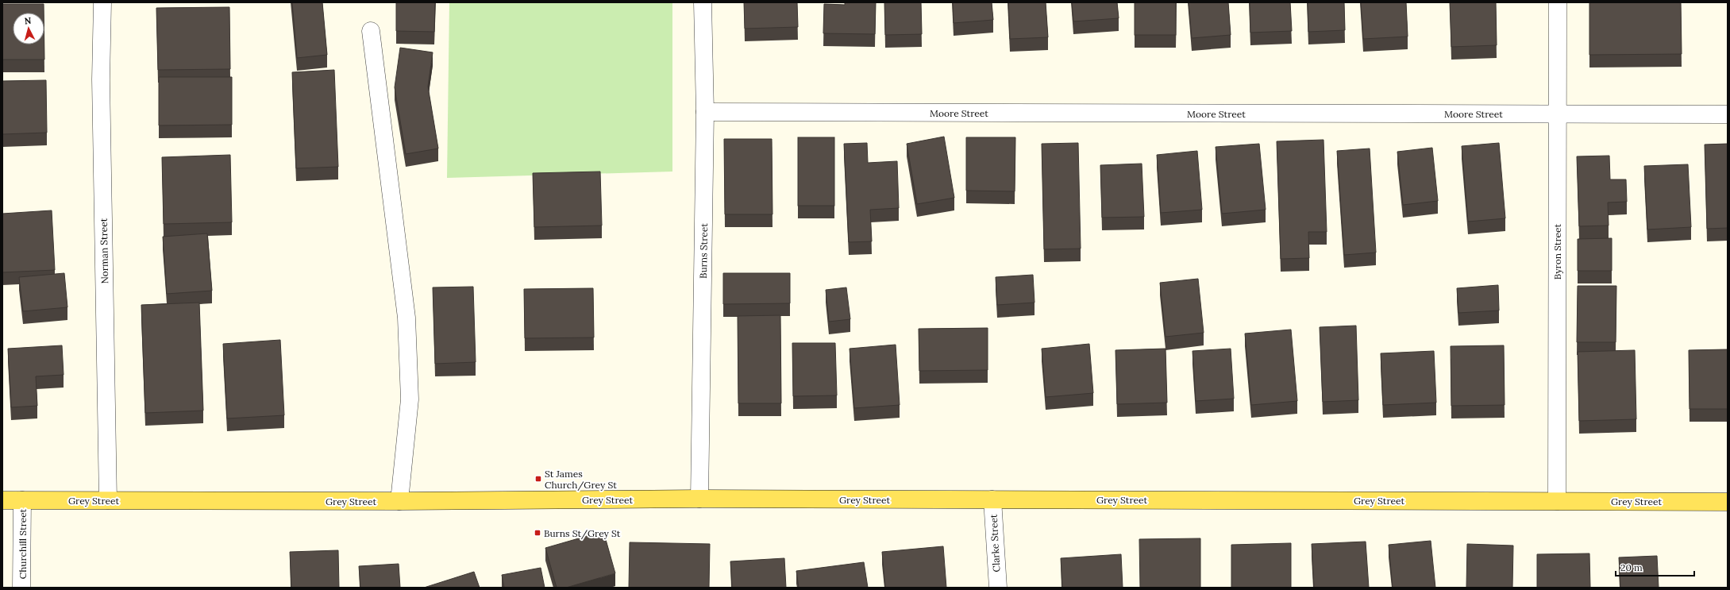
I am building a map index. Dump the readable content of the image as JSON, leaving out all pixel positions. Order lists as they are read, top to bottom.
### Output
{
  "streets": {
    "main road": ["Grey Street"],
    "street": [
      "Moore Street",
      "Norman Street",
      "Burns Street",
      "Byron Street",
      "Clarke Street",
      "Churchill Street"
    ]
  },
  "crossings": [
    ["Moore Street", "Burns Street"],
    ["Moore Street", "Byron Street"],
    ["Norman Street", "Grey Street"],
    ["Burns Street", "Grey Street"],
    ["Byron Street", "Grey Street"],
    ["Grey Street", "Clarke Street"],
    ["Grey Street", "Churchill Street"]
  ],
  "places": {
    "transit": ["St James Church/Grey St", "Burns St/Grey St"]
  },
  "scale_bar": "20 m",
  "north": "top"
}
